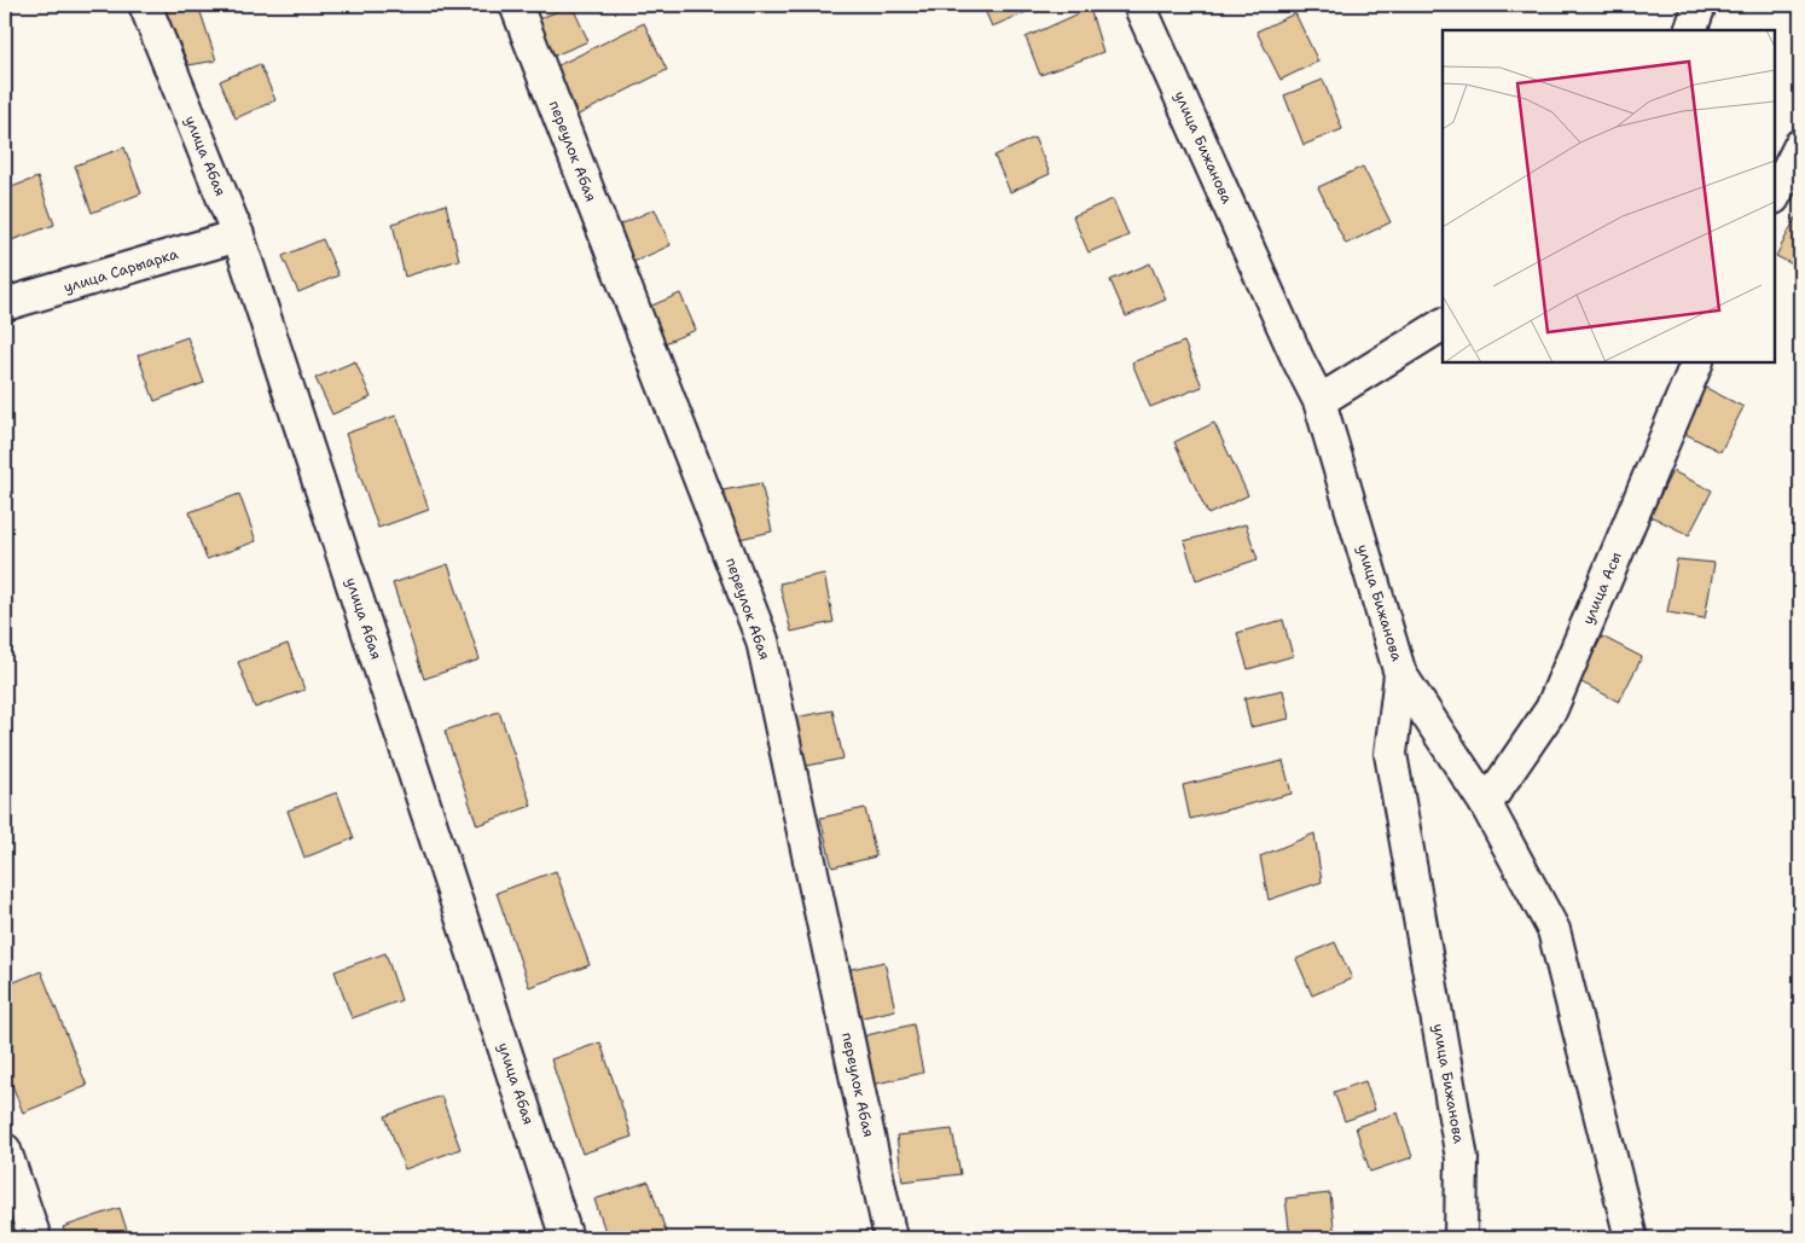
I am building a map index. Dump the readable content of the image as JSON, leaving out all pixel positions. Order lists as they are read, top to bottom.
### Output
{
  "streets": {
    "street": [
      "улица Бижанова",
      "переулок Абая",
      "улица Абая",
      "улица Сарыарка",
      "улица Асы"
    ]
  },
  "crossings": [
    ["улица Абая", "улица Сарыарка"]
  ]
}
